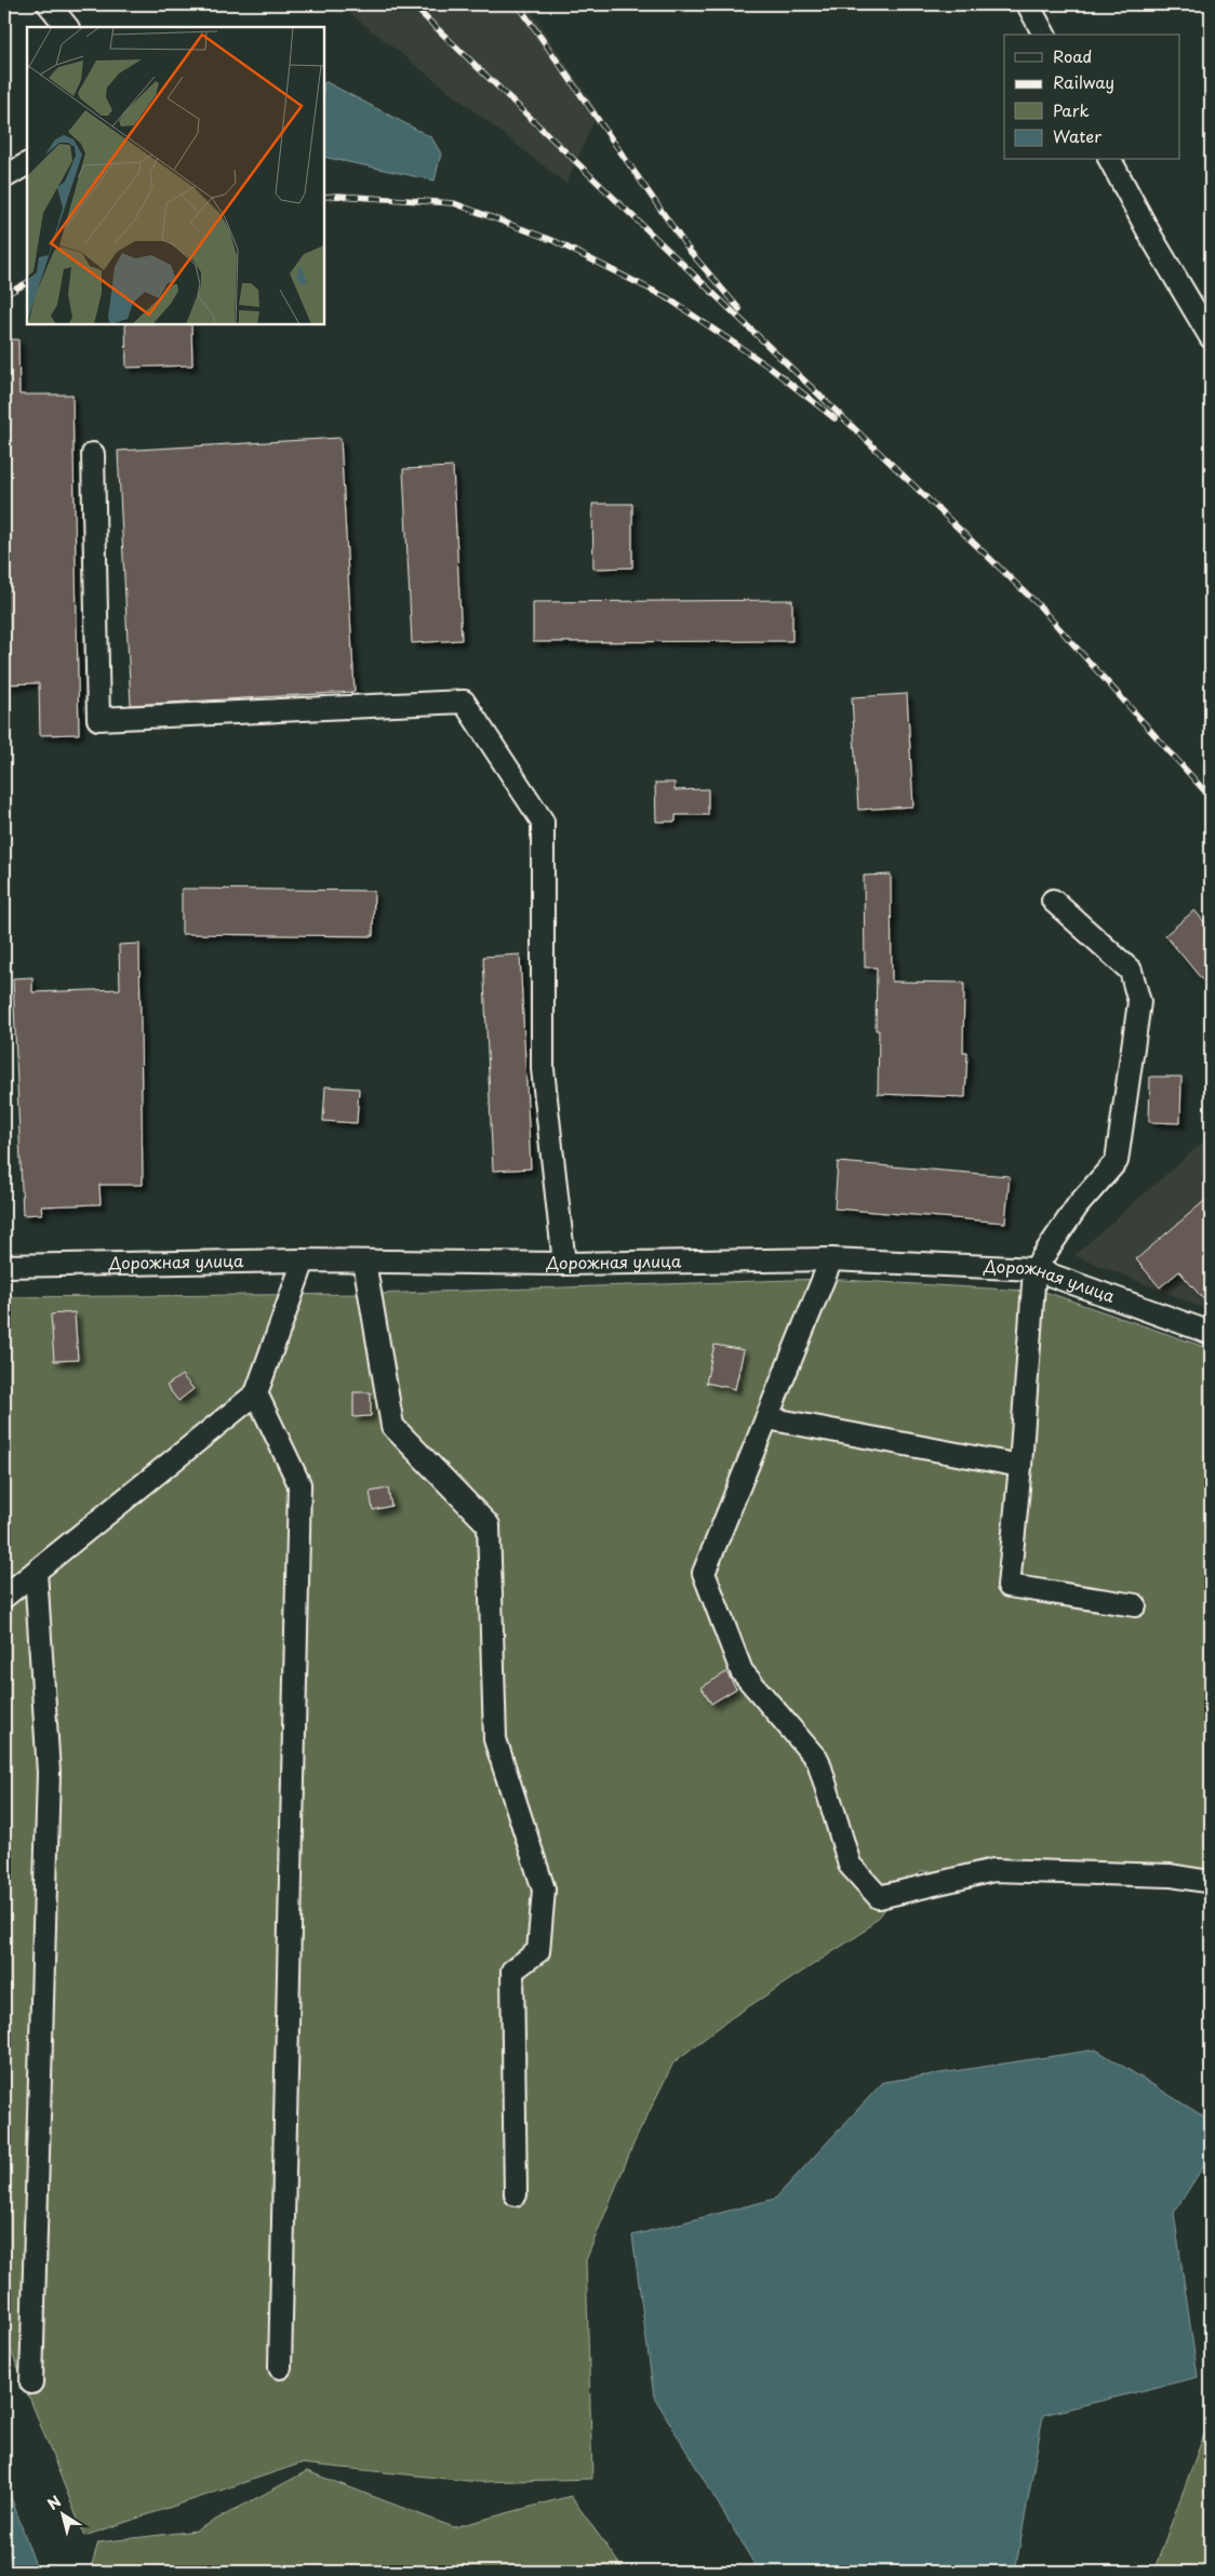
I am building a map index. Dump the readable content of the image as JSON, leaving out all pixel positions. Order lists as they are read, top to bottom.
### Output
{
  "streets": {
    "street": ["Дорожная улица"]
  },
  "legend": [
    "Road",
    "Railway",
    "Park",
    "Water"
  ],
  "north": "top left"
}
